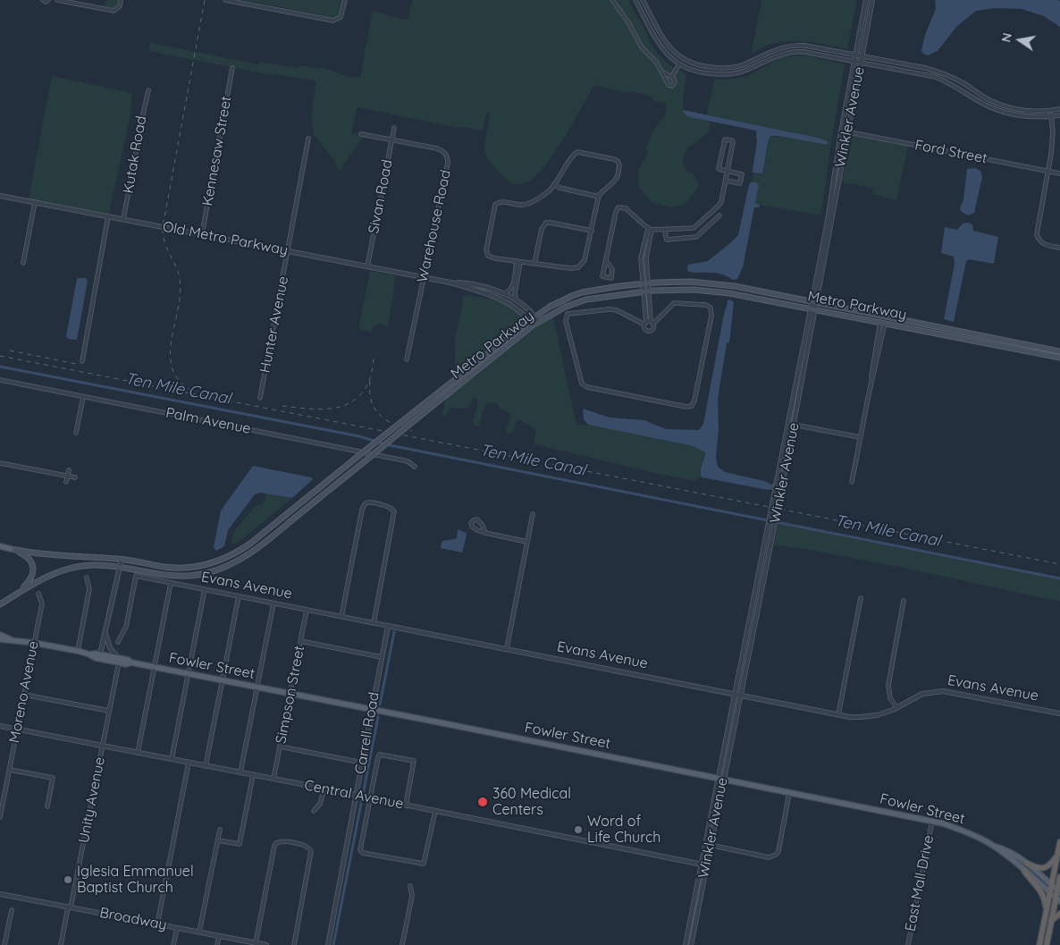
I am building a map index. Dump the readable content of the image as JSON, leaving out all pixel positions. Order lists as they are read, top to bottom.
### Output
{
  "streets": {
    "main road": ["Metro Parkway", "Fowler Street"],
    "street": [
      "Winkler Avenue",
      "Kennesaw Street",
      "Ford Street",
      "Kutak Road",
      "Sivan Road",
      "Warehouse Road",
      "Old Metro Parkway",
      "Hunter Avenue",
      "Palm Avenue",
      "Evans Avenue",
      "Moreno Avenue",
      "Simpson Street",
      "Carrell Road",
      "Central Avenue",
      "Unity Avenue",
      "East Mall Drive",
      "Broadway"
    ]
  },
  "crossings": [
    ["Winkler Avenue", "Ford Street"],
    ["Winkler Avenue", "Metro Parkway"],
    ["Winkler Avenue", "Evans Avenue"],
    ["Winkler Avenue", "Fowler Street"],
    ["Winkler Avenue", "Central Avenue"],
    ["Kennesaw Street", "Old Metro Parkway"],
    ["Kutak Road", "Old Metro Parkway"],
    ["Sivan Road", "Warehouse Road"],
    ["Sivan Road", "Old Metro Parkway"],
    ["Warehouse Road", "Old Metro Parkway"],
    ["Old Metro Parkway", "Metro Parkway"],
    ["Old Metro Parkway", "Hunter Avenue"],
    ["Evans Avenue", "Simpson Street"],
    ["Evans Avenue", "Carrell Road"],
    ["Fowler Street", "Moreno Avenue"],
    ["Fowler Street", "Simpson Street"],
    ["Fowler Street", "Carrell Road"],
    ["Fowler Street", "East Mall Drive"],
    ["Moreno Avenue", "Central Avenue"],
    ["Simpson Street", "Central Avenue"],
    ["Carrell Road", "Central Avenue"],
    ["Central Avenue", "Unity Avenue"],
    ["Unity Avenue", "Broadway"]
  ],
  "water": ["Ten Mile Canal"],
  "places": ["360 Medical Centers", "Word of Life Church", "Iglesia Emmanuel Baptist Church"],
  "north": "left"
}
